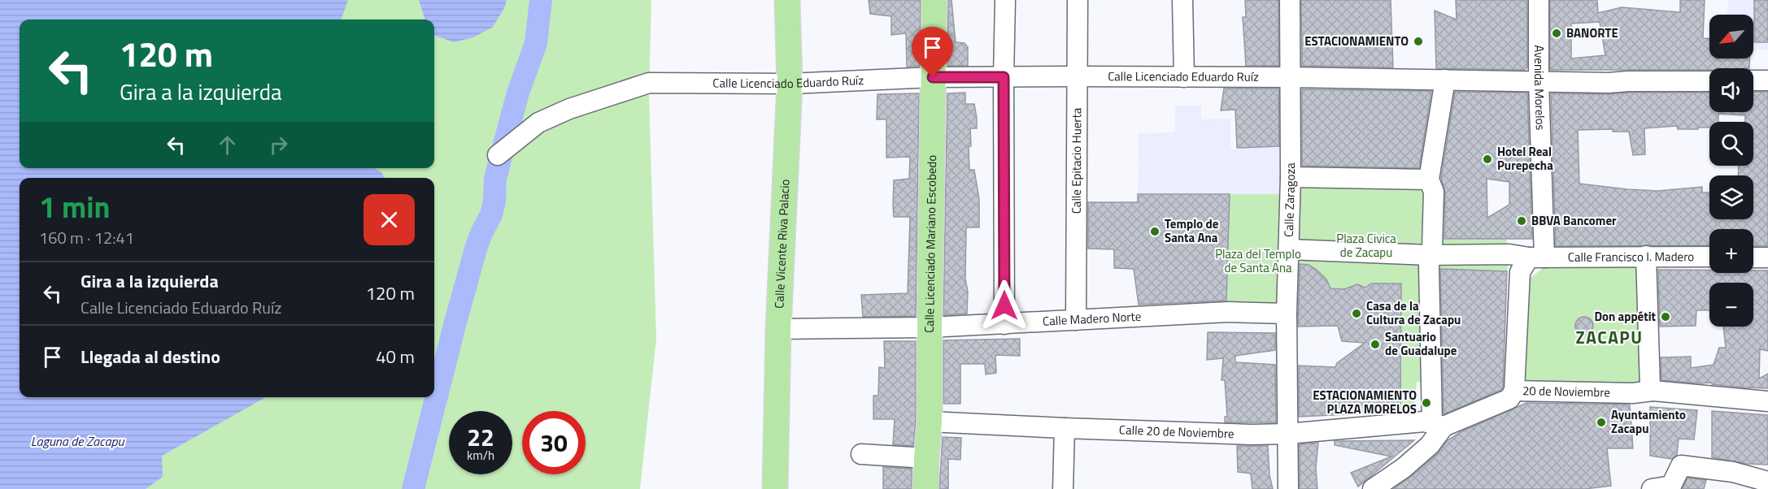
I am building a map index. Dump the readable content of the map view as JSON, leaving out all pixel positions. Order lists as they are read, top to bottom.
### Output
{
  "streets": {
    "main road": ["Calle Vicente Riva Palacio", "Calle Licenciado Mariano Escobedo"],
    "street": [
      "Calle Licenciado Eduardo Ruíz",
      "Avenida Morelos",
      "Calle Epitacio Huerta",
      "Calle Zaragoza",
      "Calle Francisco I. Madero",
      "Calle Madero Norte",
      "20 de Noviembre",
      "Calle 20 de Noviembre"
    ]
  },
  "crossings": [
    ["Calle Licenciado Eduardo Ruíz", "Avenida Morelos"],
    ["Calle Licenciado Eduardo Ruíz", "Calle Epitacio Huerta"],
    ["Calle Licenciado Eduardo Ruíz", "Calle Zaragoza"],
    ["Calle Licenciado Eduardo Ruíz", "Calle Vicente Riva Palacio"],
    ["Calle Licenciado Eduardo Ruíz", "Calle Licenciado Mariano Escobedo"],
    ["Avenida Morelos", "Calle Francisco I. Madero"],
    ["Avenida Morelos", "20 de Noviembre"],
    ["Calle Epitacio Huerta", "Calle Madero Norte"],
    ["Calle Zaragoza", "Calle Francisco I. Madero"],
    ["Calle Zaragoza", "Calle Madero Norte"],
    ["Calle Zaragoza", "Calle 20 de Noviembre"],
    ["Calle Vicente Riva Palacio", "Calle Madero Norte"],
    ["Calle Licenciado Mariano Escobedo", "Calle Madero Norte"],
    ["Calle Licenciado Mariano Escobedo", "Calle 20 de Noviembre"],
    ["20 de Noviembre", "Calle 20 de Noviembre"]
  ],
  "districts": ["ZACAPU"],
  "water": ["Laguna de Zacapu"],
  "parks": ["Plaza Civica de Zacapu", "Plaza del Templo de Santa Ana"],
  "places": [
    "BANORTE",
    "ESTACIONAMIENTO",
    "Hotel Real Purepecha",
    "BBVA Bancomer",
    "Templo de Santa Ana",
    "Casa de la Cultura de Zacapu",
    "Don appétit",
    "Santuario de Guadalupe",
    "ESTACIONAMIENTO PLAZA MORELOS",
    "Ayuntamiento Zacapu"
  ],
  "north": "bottom left",
  "page": {
    "map_buttons": ["+", "−"],
    "turn": ["120 m", "Gira a la izquierda"],
    "heading": ["1 min", "160 m · 12:41"],
    "list": [
      {
        "name": "Gira a la izquierda",
        "note": "Calle Licenciado Eduardo Ruíz",
        "value": "120 m"
      },
      {
        "name": "Llegada al destino",
        "value": "40 m"
      }
    ],
    "speed": "22 km/h",
    "limit": "30"
  }
}
